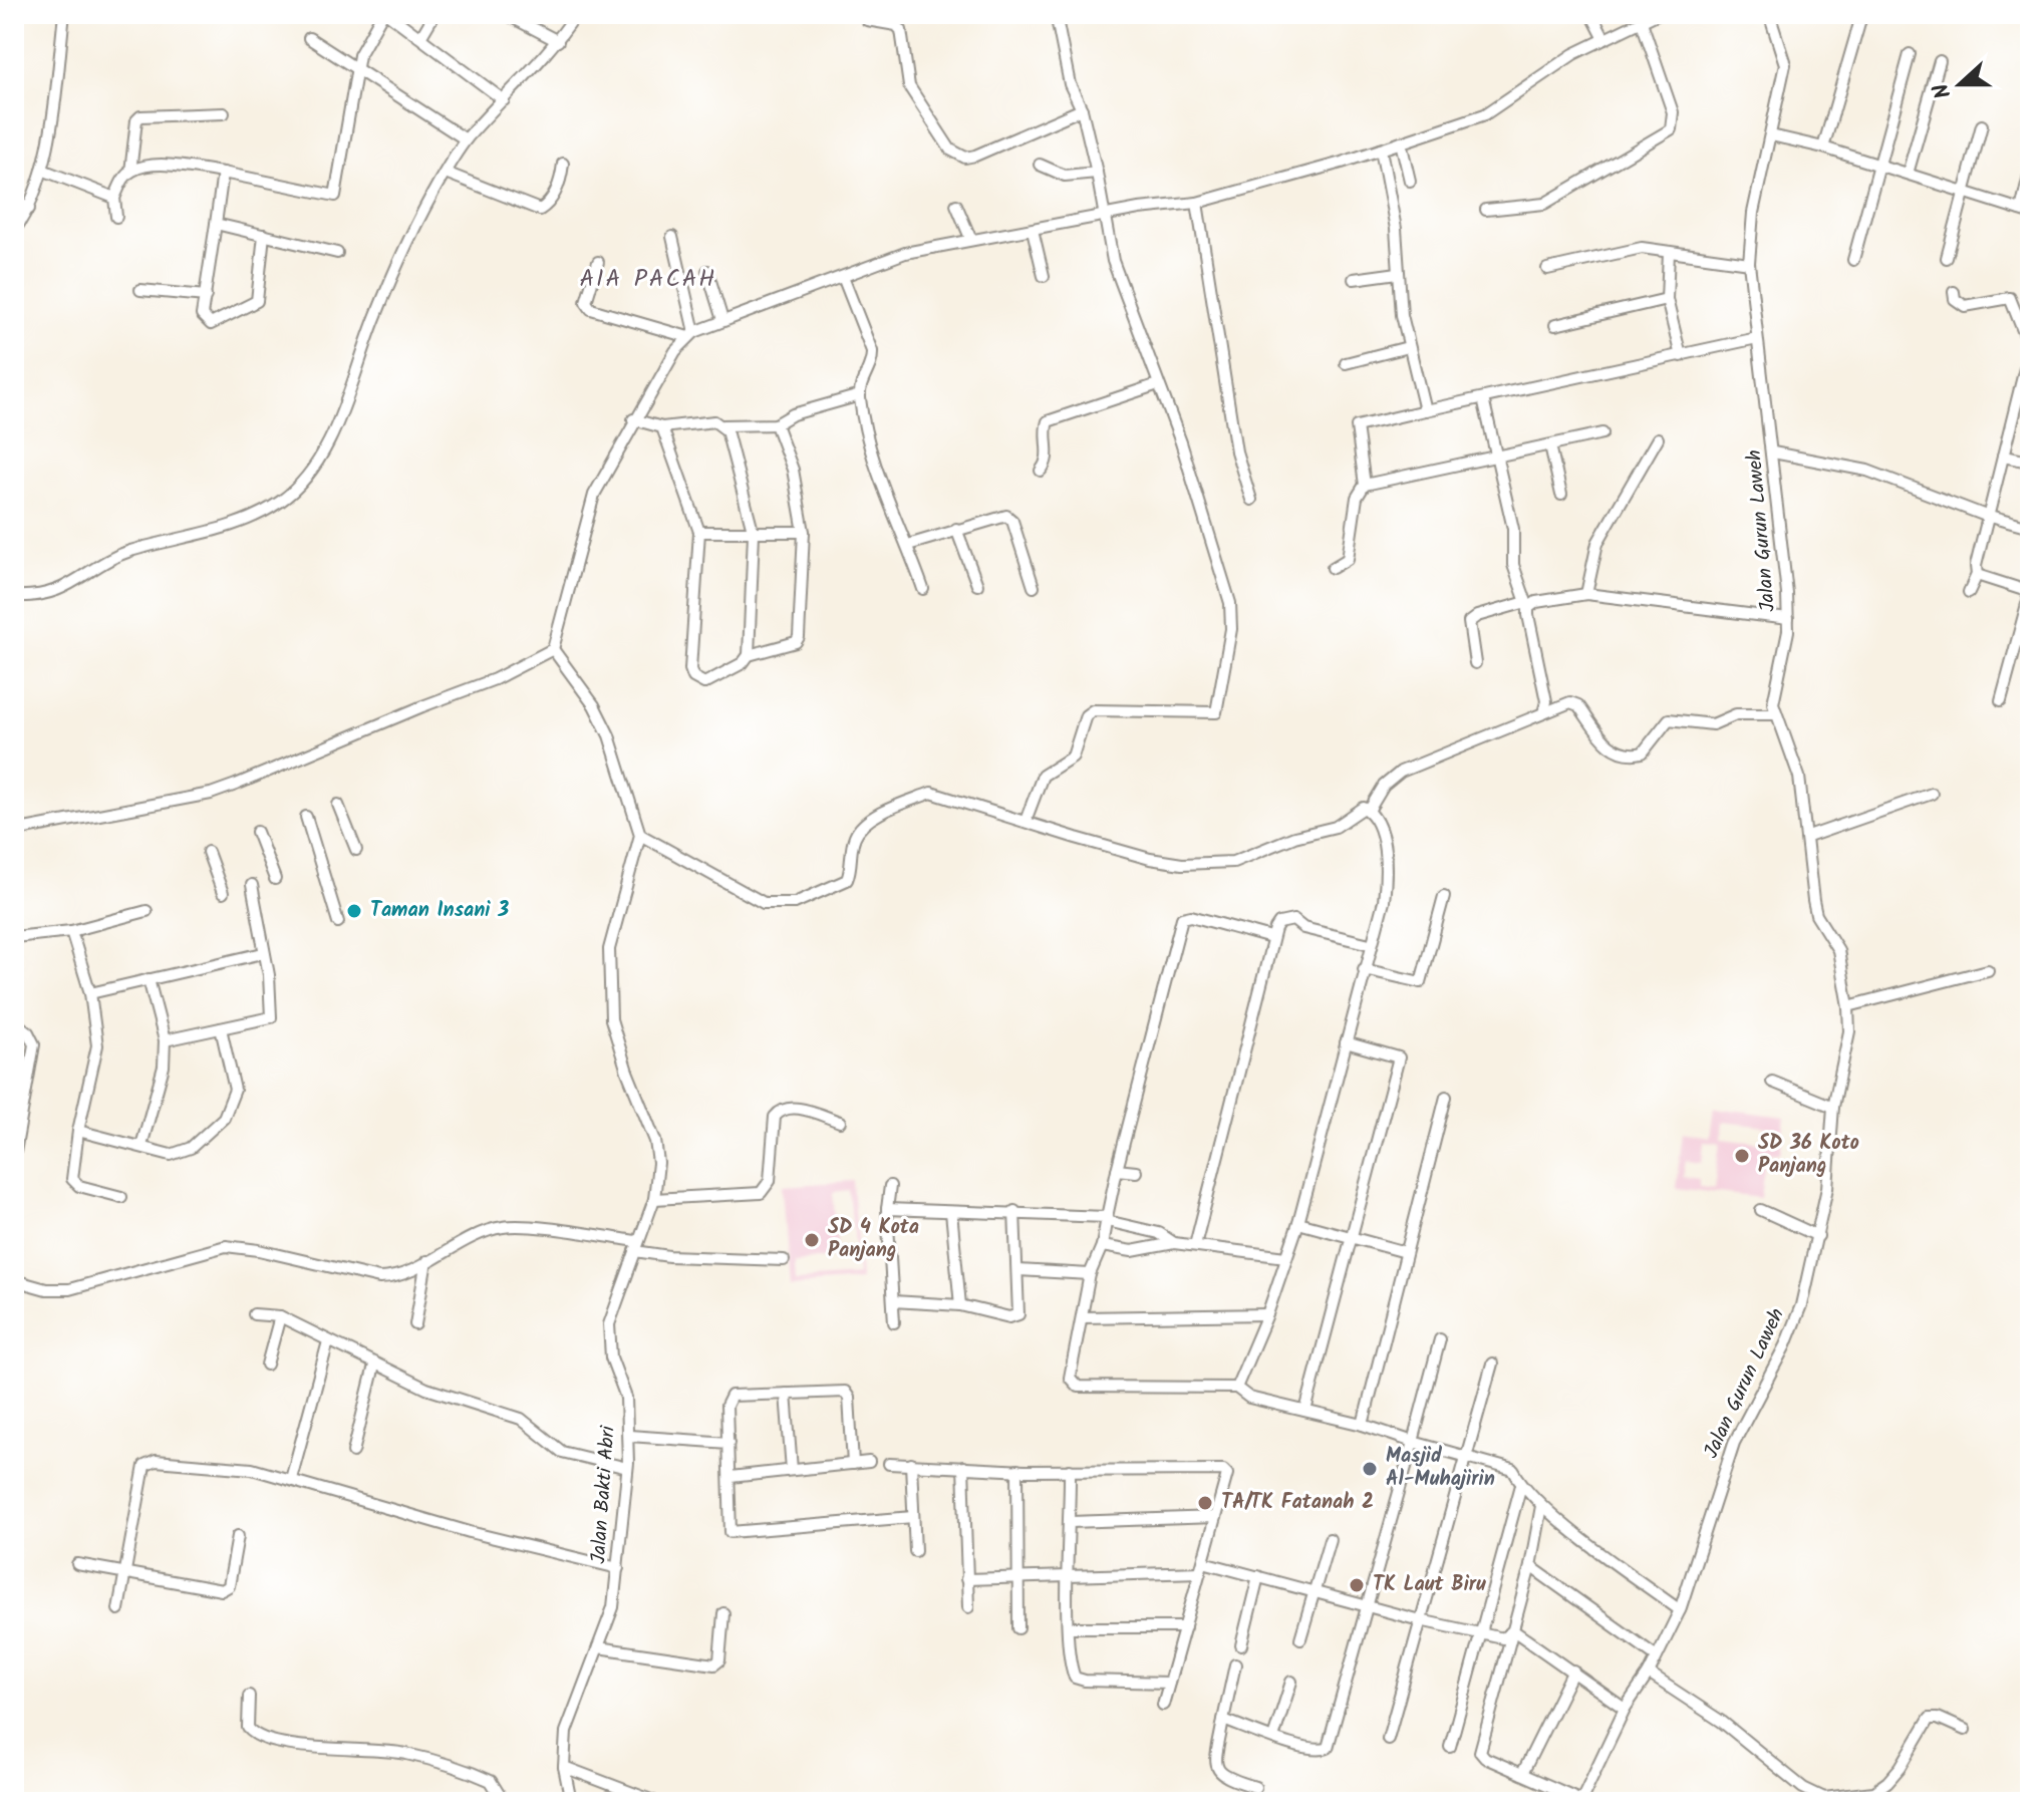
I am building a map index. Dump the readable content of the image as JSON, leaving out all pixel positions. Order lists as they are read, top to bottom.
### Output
{
  "streets": {
    "street": ["Jalan Gurun Laweh", "Jalan Bakti Abri"]
  },
  "districts": ["AIA PACAH"],
  "places": [
    "Taman Insani 3",
    "SD 36 Koto Panjang",
    "SD 4 Kota Panjang",
    "Masjid Al-Muhajirin",
    "TA/TK Fatanah 2",
    "TK Laut Biru"
  ],
  "north": "left"
}
